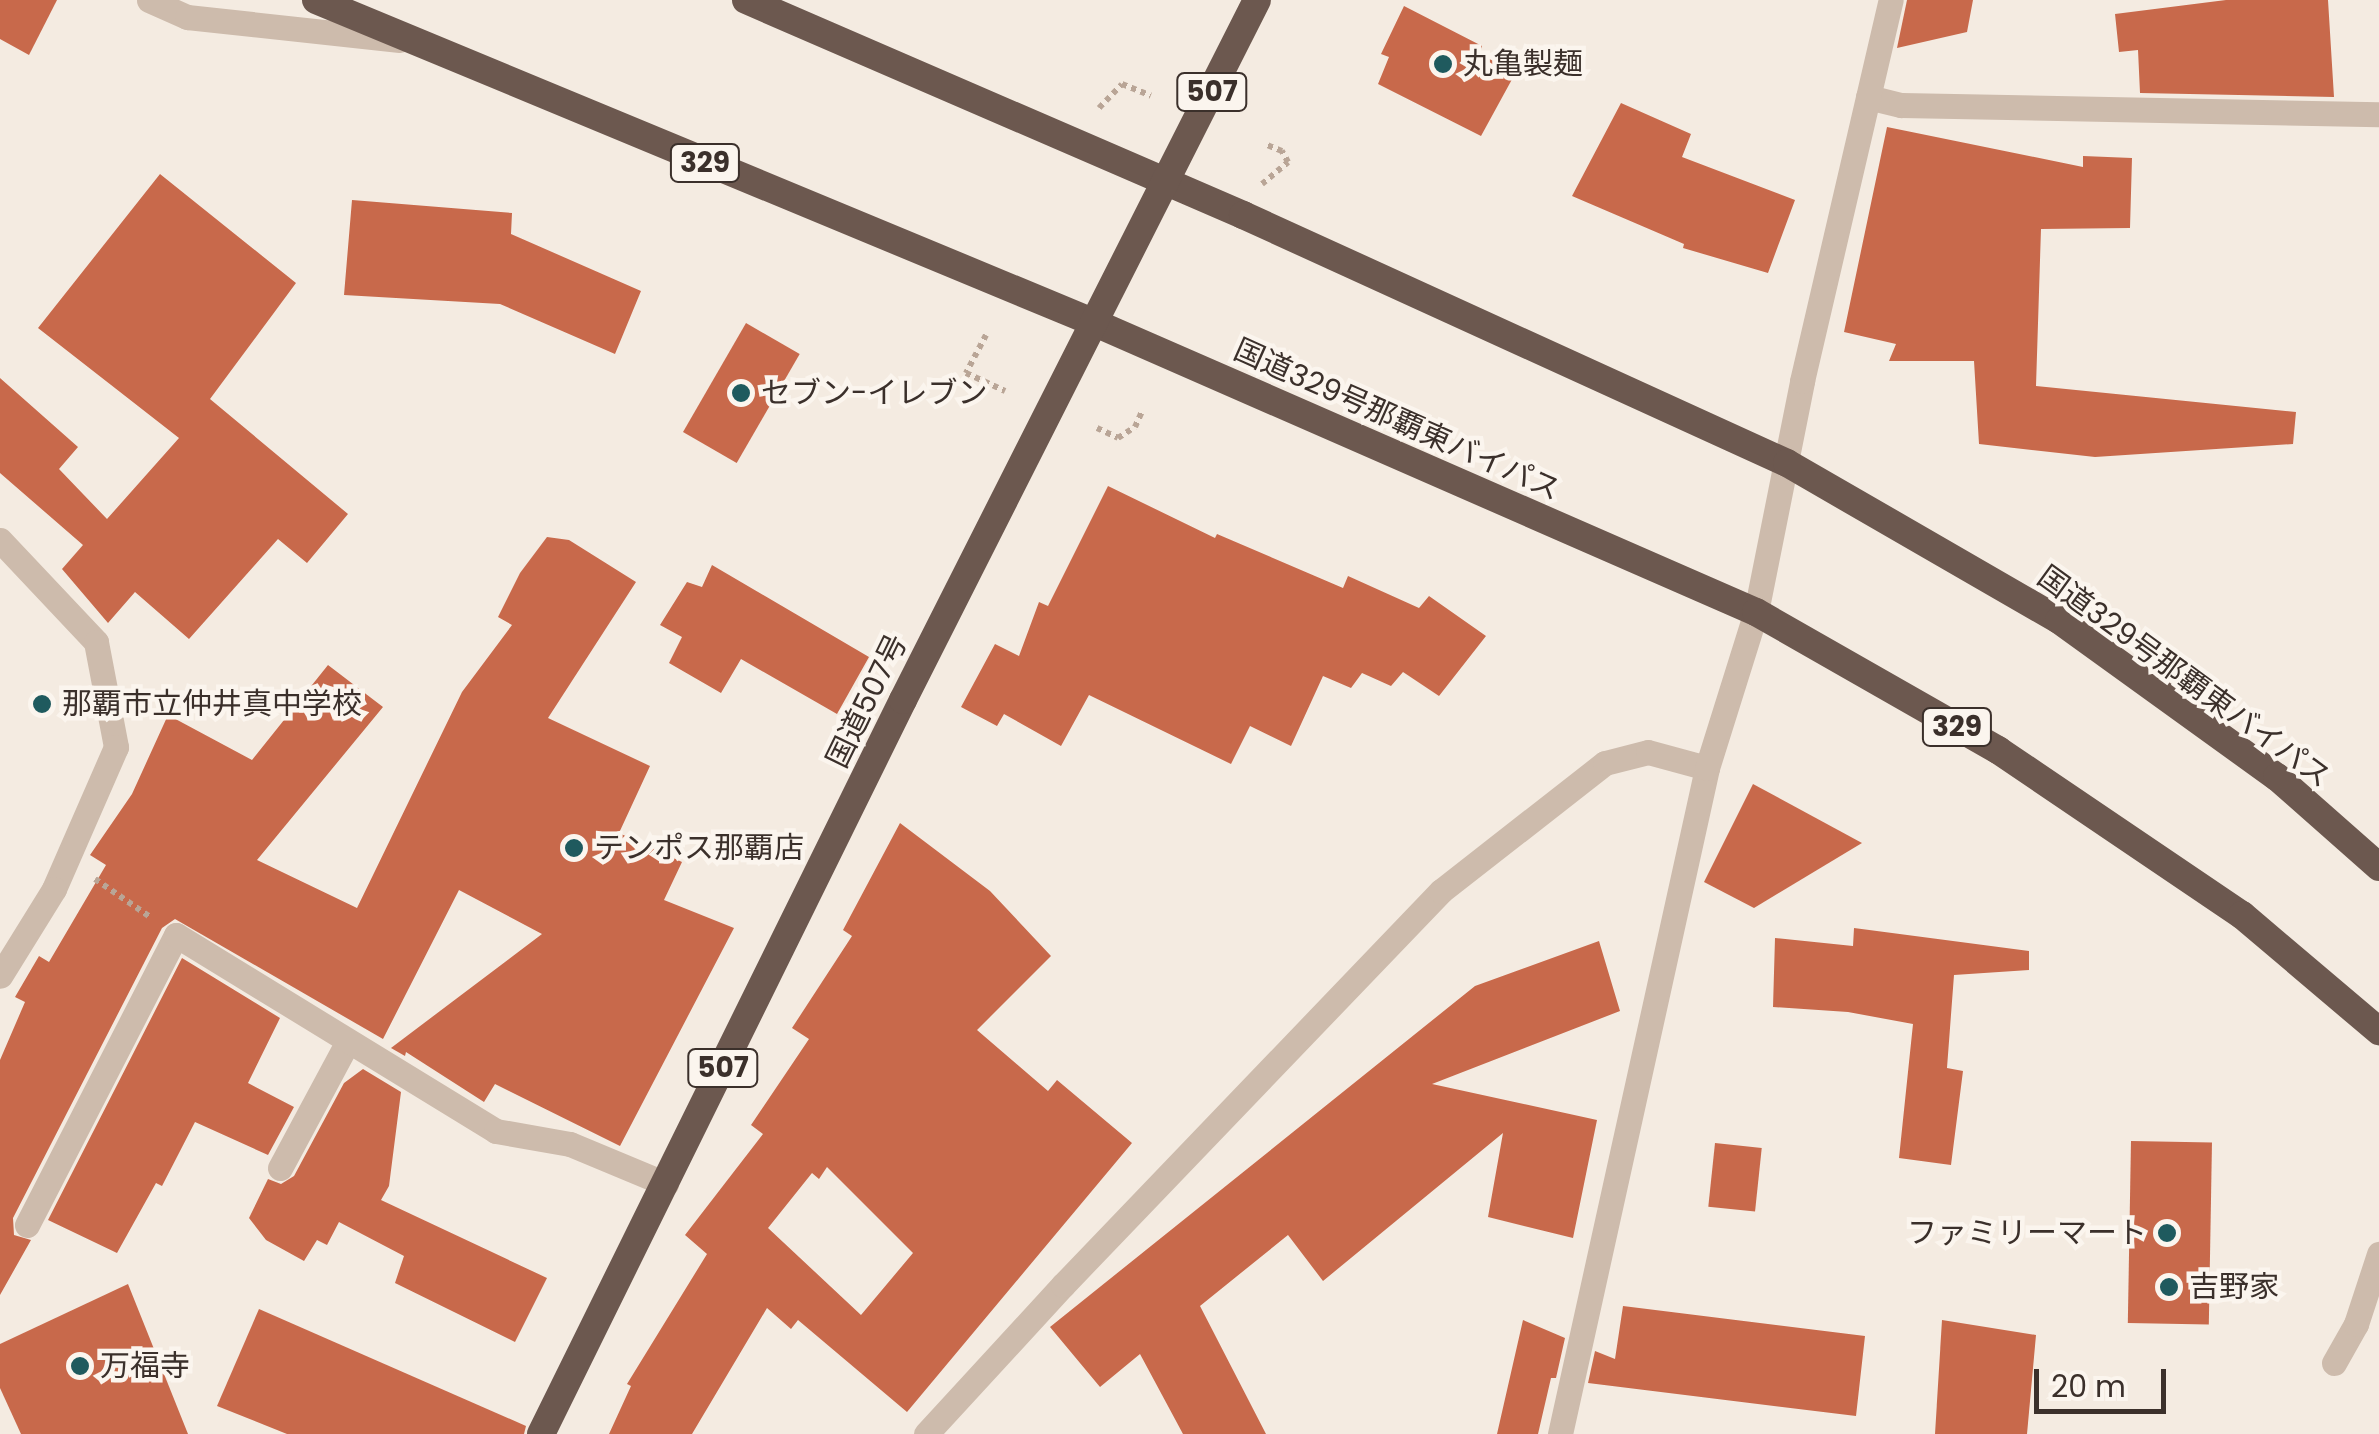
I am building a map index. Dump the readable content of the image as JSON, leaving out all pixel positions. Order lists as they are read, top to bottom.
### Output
{
  "streets": {
    "highway": [
      "507",
      "329",
      "国道329号那覇東バイパス",
      "国道507号"
    ]
  },
  "crossings": [
    ["国道329号那覇東バイパス", "国道507号"]
  ],
  "places": [
    "丸亀製麺",
    "セブン-イレブン",
    "那覇市立仲井真中学校",
    "テンポス那覇店",
    "ファミリーマート",
    "吉野家",
    "万福寺"
  ],
  "scale_bar": "20 m"
}
